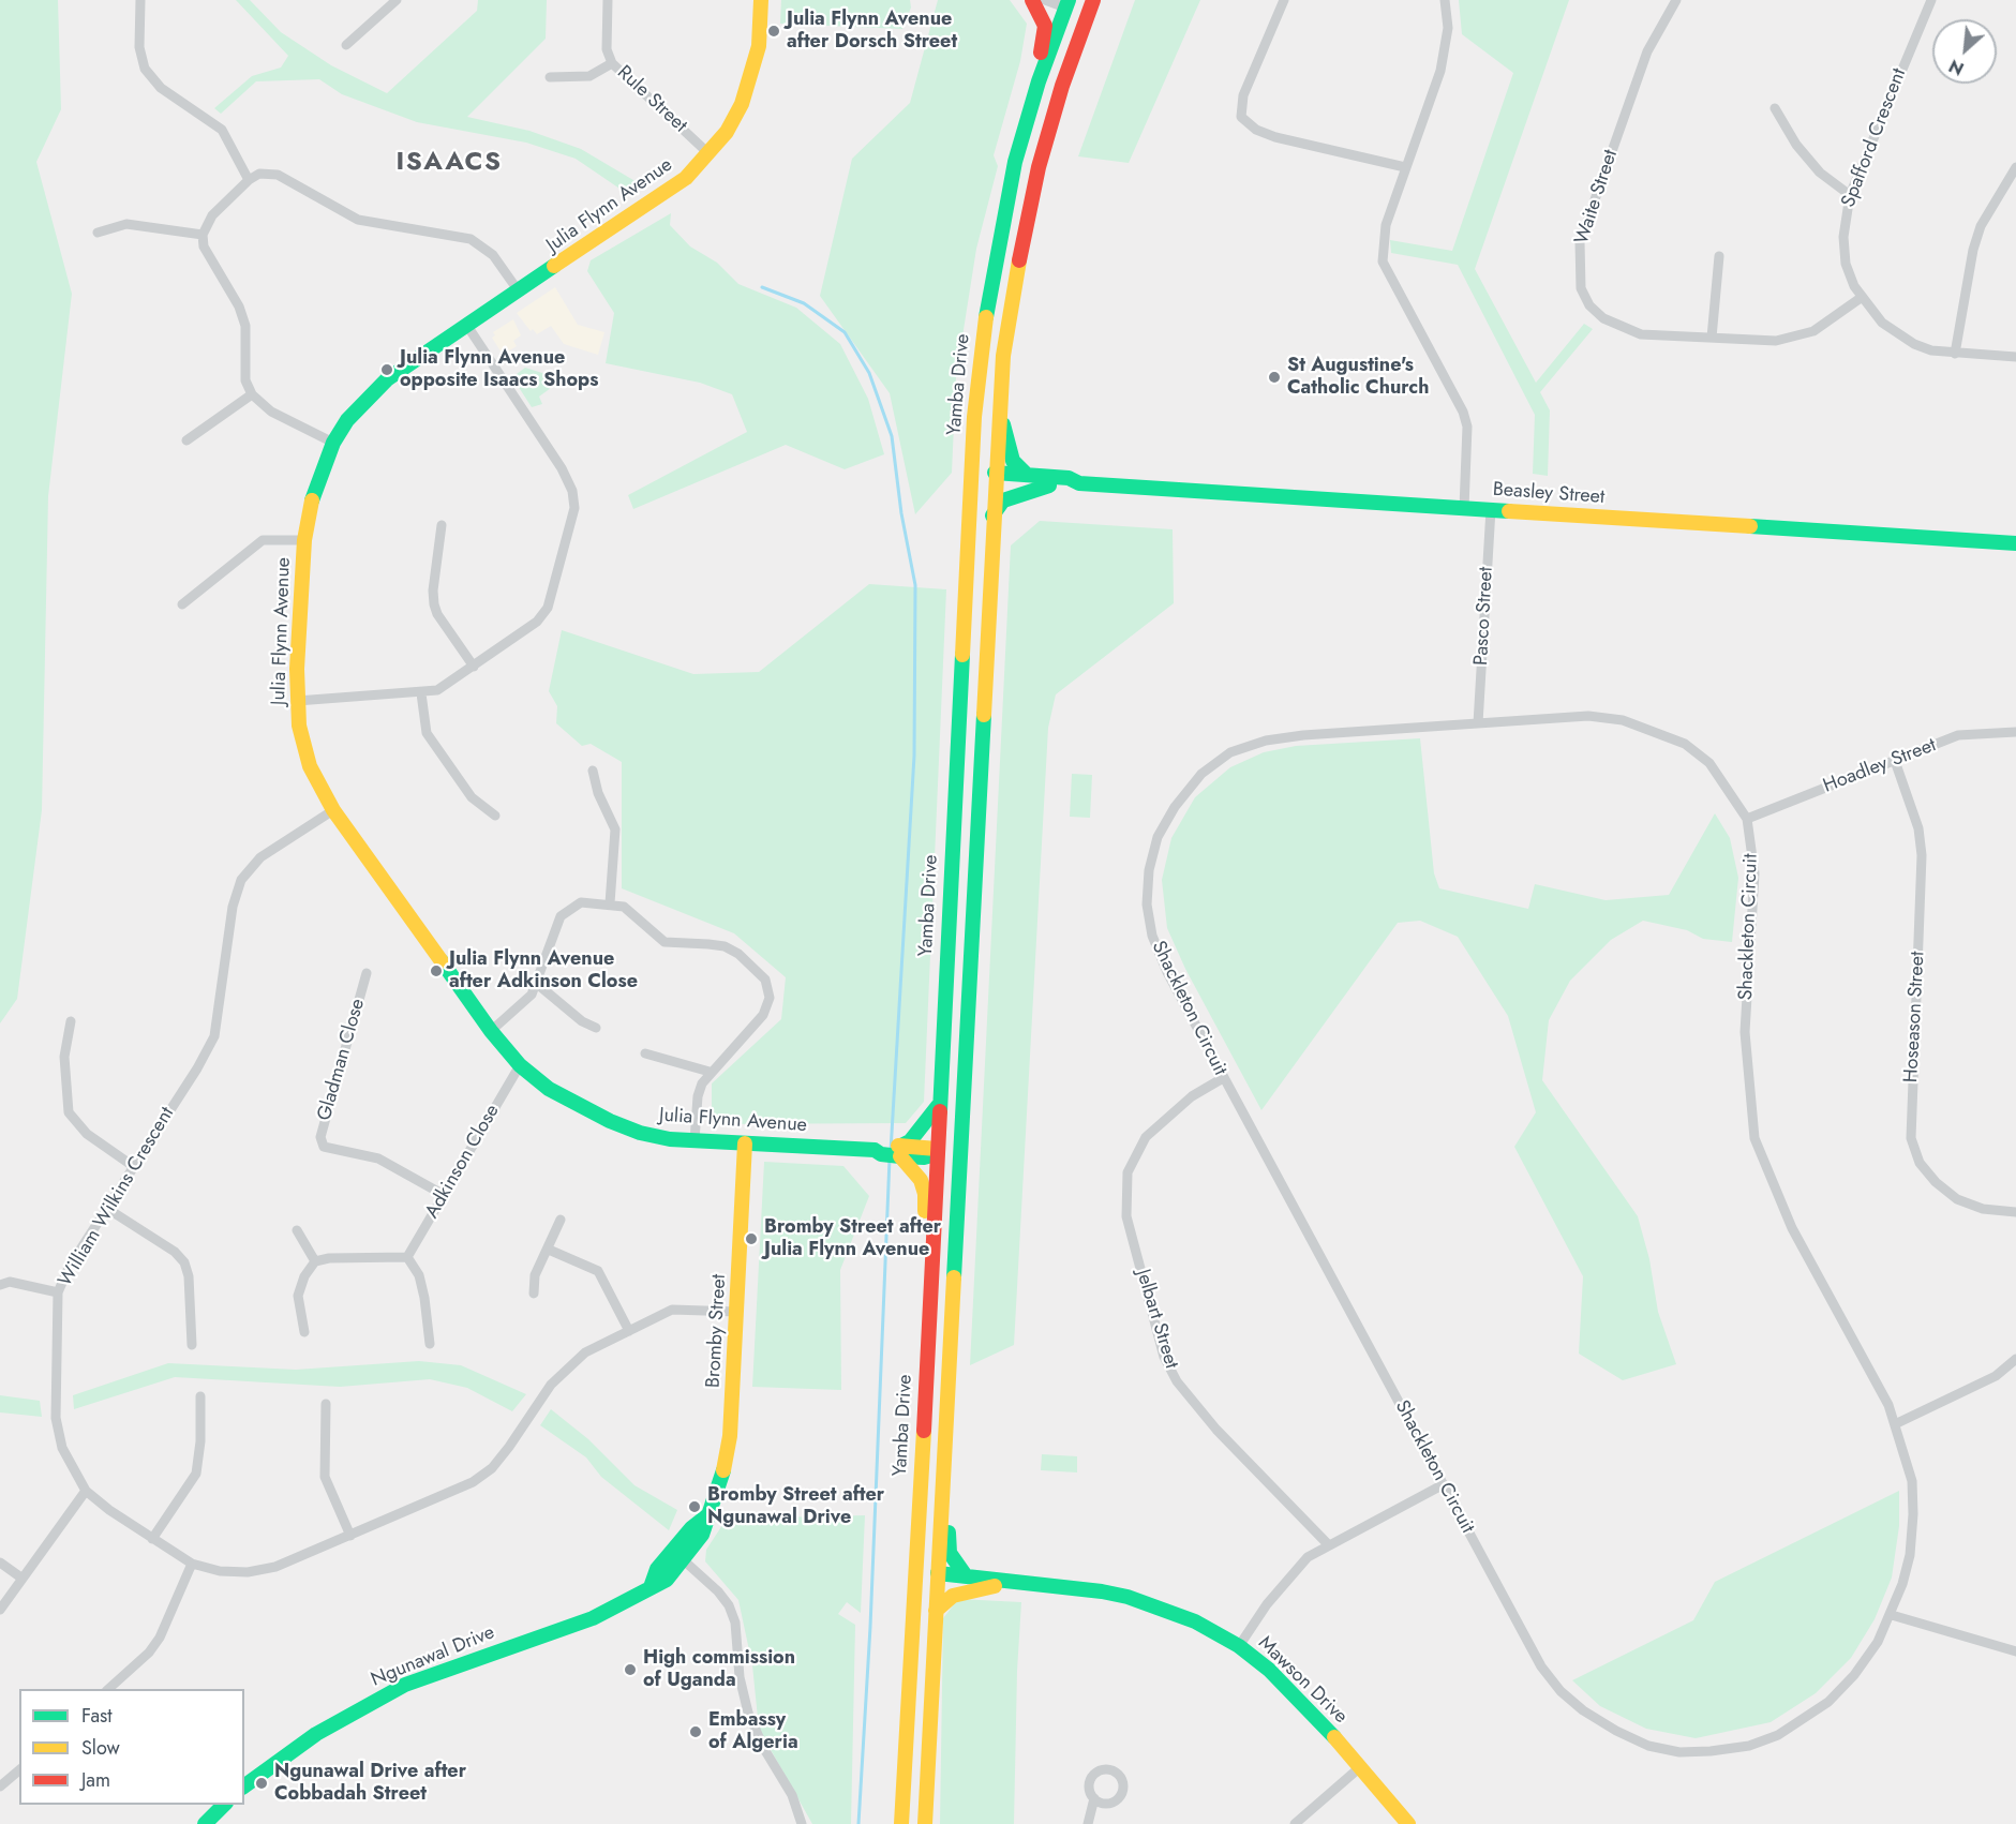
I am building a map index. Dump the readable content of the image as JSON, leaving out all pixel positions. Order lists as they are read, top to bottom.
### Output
{
  "streets": {
    "main road": [
      "Julia Flynn Avenue",
      "Yamba Drive",
      "Beasley Street",
      "Bromby Street",
      "Ngunawal Drive",
      "Mawson Drive"
    ],
    "street": [
      "Rule Street",
      "Spafford Crescent",
      "Waite Street",
      "Pasco Street",
      "Hoadley Street",
      "Shackleton Circuit",
      "Hoseason Street",
      "Gladman Close",
      "Adkinson Close",
      "William Wilkins Crescent",
      "Jelbart Street"
    ]
  },
  "crossings": [
    ["Rule Street", "Julia Flynn Avenue"],
    ["Spafford Crescent", "Waite Street"],
    ["Julia Flynn Avenue", "Yamba Drive"],
    ["Julia Flynn Avenue", "Adkinson Close"],
    ["Julia Flynn Avenue", "William Wilkins Crescent"],
    ["Julia Flynn Avenue", "Bromby Street"],
    ["Beasley Street", "Pasco Street"],
    ["Pasco Street", "Shackleton Circuit"],
    ["Hoadley Street", "Shackleton Circuit"],
    ["Hoadley Street", "Hoseason Street"],
    ["Shackleton Circuit", "Jelbart Street"],
    ["Gladman Close", "Adkinson Close"],
    ["William Wilkins Crescent", "Bromby Street"],
    ["Bromby Street", "Ngunawal Drive"]
  ],
  "districts": ["ISAACS"],
  "places": [
    "Julia Flynn Avenue after Dorsch Street",
    "Julia Flynn Avenue opposite Isaacs Shops",
    "St Augustine's Catholic Church",
    "Julia Flynn Avenue after Adkinson Close",
    "Bromby Street after Julia Flynn Avenue",
    "Bromby Street after Ngunawal Drive",
    "High commission of Uganda",
    "Embassy of Algeria",
    "Ngunawal Drive after Cobbadah Street"
  ],
  "legend": ["Fast", "Slow", "Jam"],
  "north": "bottom left"
}
